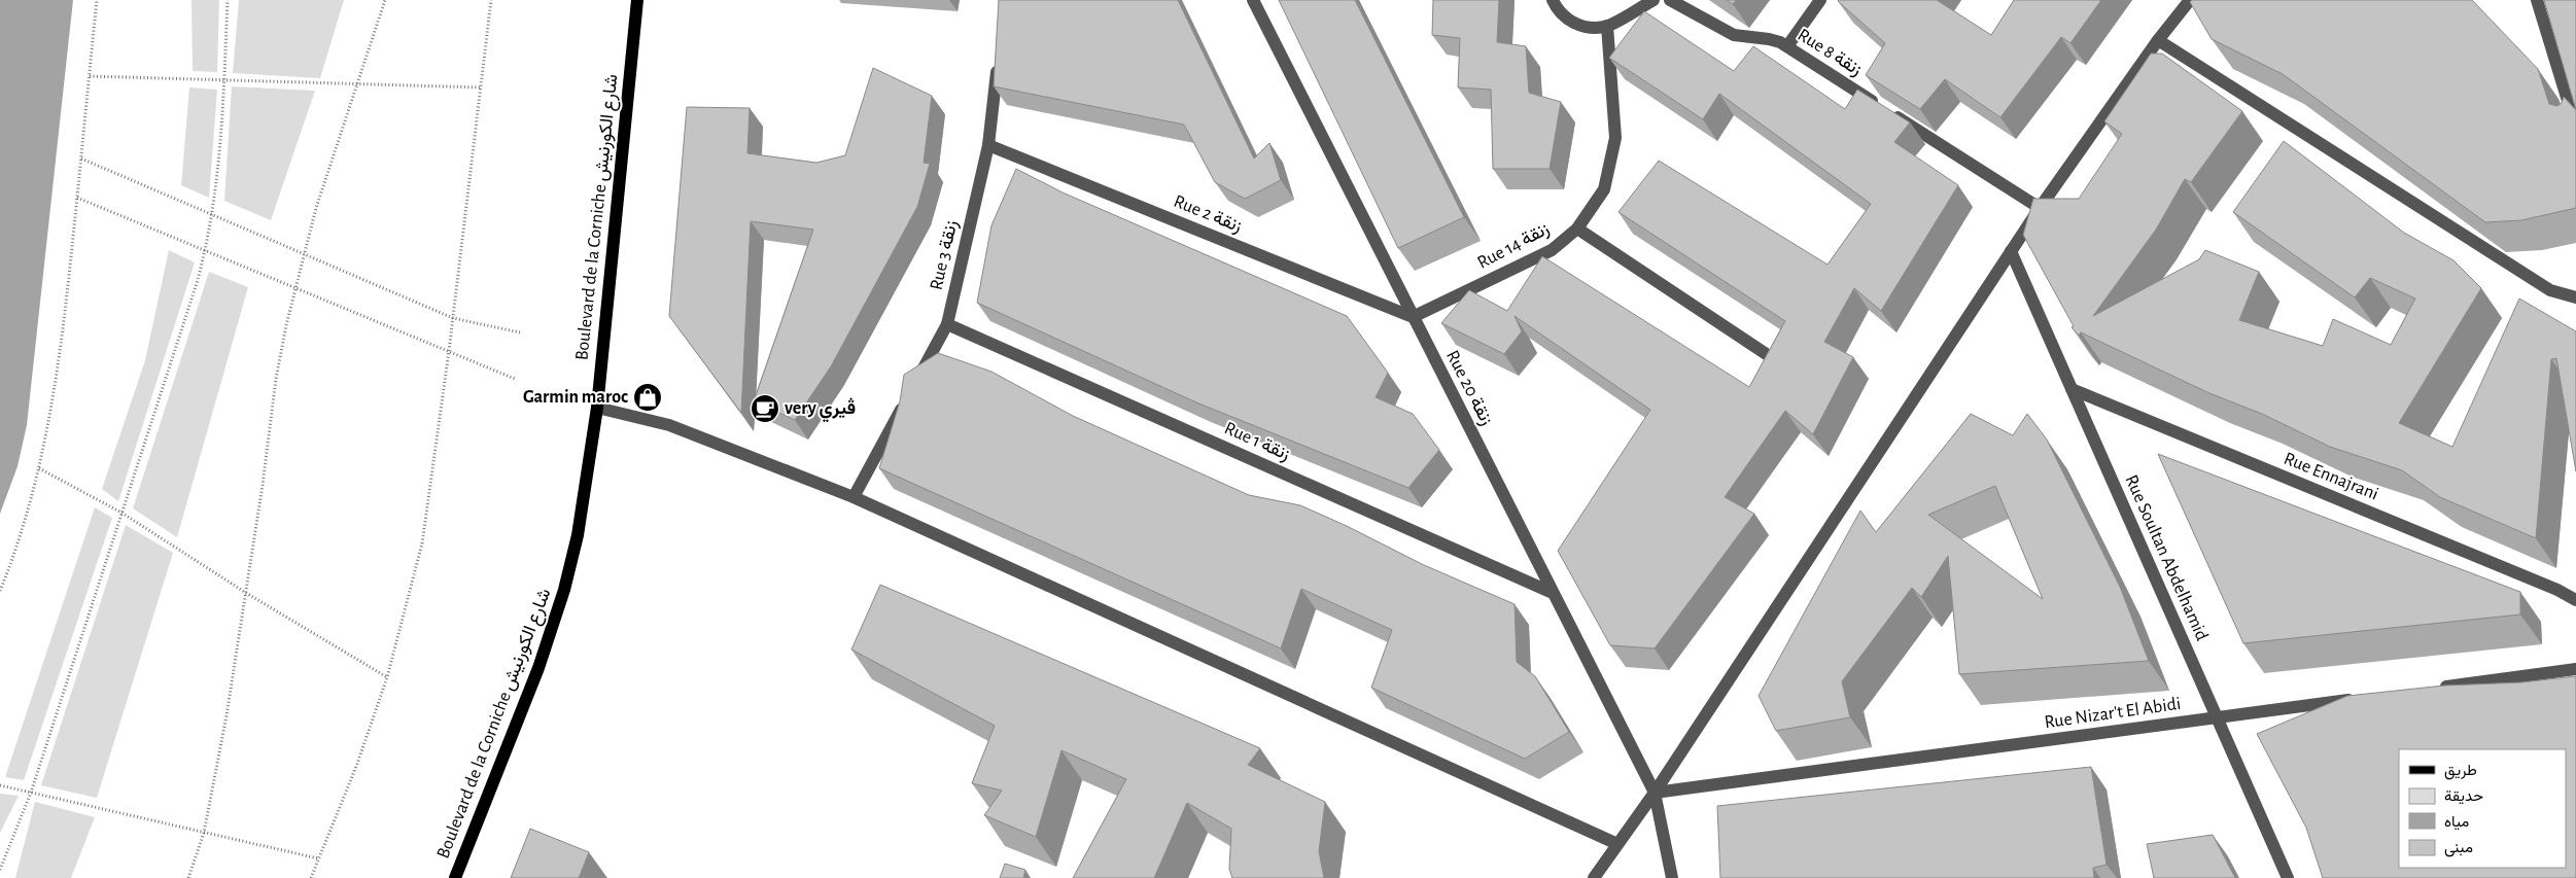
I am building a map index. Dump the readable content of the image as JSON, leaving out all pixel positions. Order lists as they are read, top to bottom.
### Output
{
  "streets": {
    "main road": ["Boulevard de la Corniche شارع الكورنيش"],
    "street": [
      "Rue 8 زنقة",
      "Rue 2 زنقة",
      "Rue 14 زنقة",
      "Rue 3 زنقة",
      "Rue 20 زنقة",
      "Rue 1 زنقة",
      "Rue Ennajrani",
      "Rue Soultan Abdelhamid",
      "Rue Nizar't El Abidi"
    ]
  },
  "crossings": [
    ["Rue 2 زنقة", "Rue 14 زنقة"],
    ["Rue 2 زنقة", "Rue 3 زنقة"],
    ["Rue 2 زنقة", "Rue 20 زنقة"],
    ["Rue 14 زنقة", "Rue 20 زنقة"],
    ["Rue 3 زنقة", "Rue 1 زنقة"],
    ["Rue 20 زنقة", "Rue 1 زنقة"],
    ["Rue 20 زنقة", "Rue Nizar't El Abidi"],
    ["Rue Ennajrani", "Rue Soultan Abdelhamid"],
    ["Rue Soultan Abdelhamid", "Rue Nizar't El Abidi"]
  ],
  "places": {
    "shop": ["Garmin maroc"],
    "cafe": ["very ڤيري"]
  },
  "legend": [
    "طريق",
    "حديقة",
    "مياه",
    "مبنى"
  ]
}
